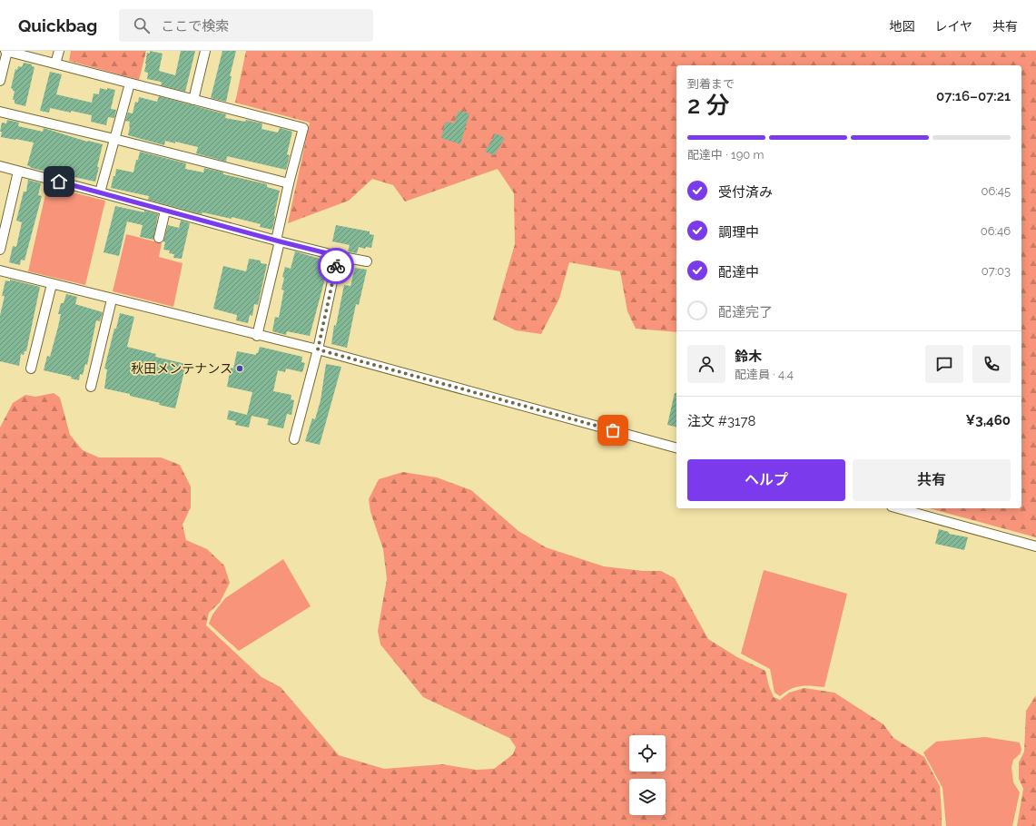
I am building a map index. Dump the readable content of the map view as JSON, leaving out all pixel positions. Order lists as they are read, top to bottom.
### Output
{
  "places": ["秋田メンテナンス"],
  "page": {
    "header": "Quickbag",
    "search": "ここで検索",
    "nav": ["地図", "レイヤ", "共有"],
    "heading": ["2 分", "到着まで", "07:16–07:21"],
    "panel": [
      "鈴木",
      "配達員 · 4.4",
      "注文 #3178",
      "¥3,460"
    ],
    "bar": "配達中 · 190 m",
    "list": [
      ["受付済み", "06:45"],
      ["調理中", "06:46"],
      ["配達中", "07:03"],
      "配達完了"
    ],
    "buttons": ["ヘルプ", "共有"]
  }
}
